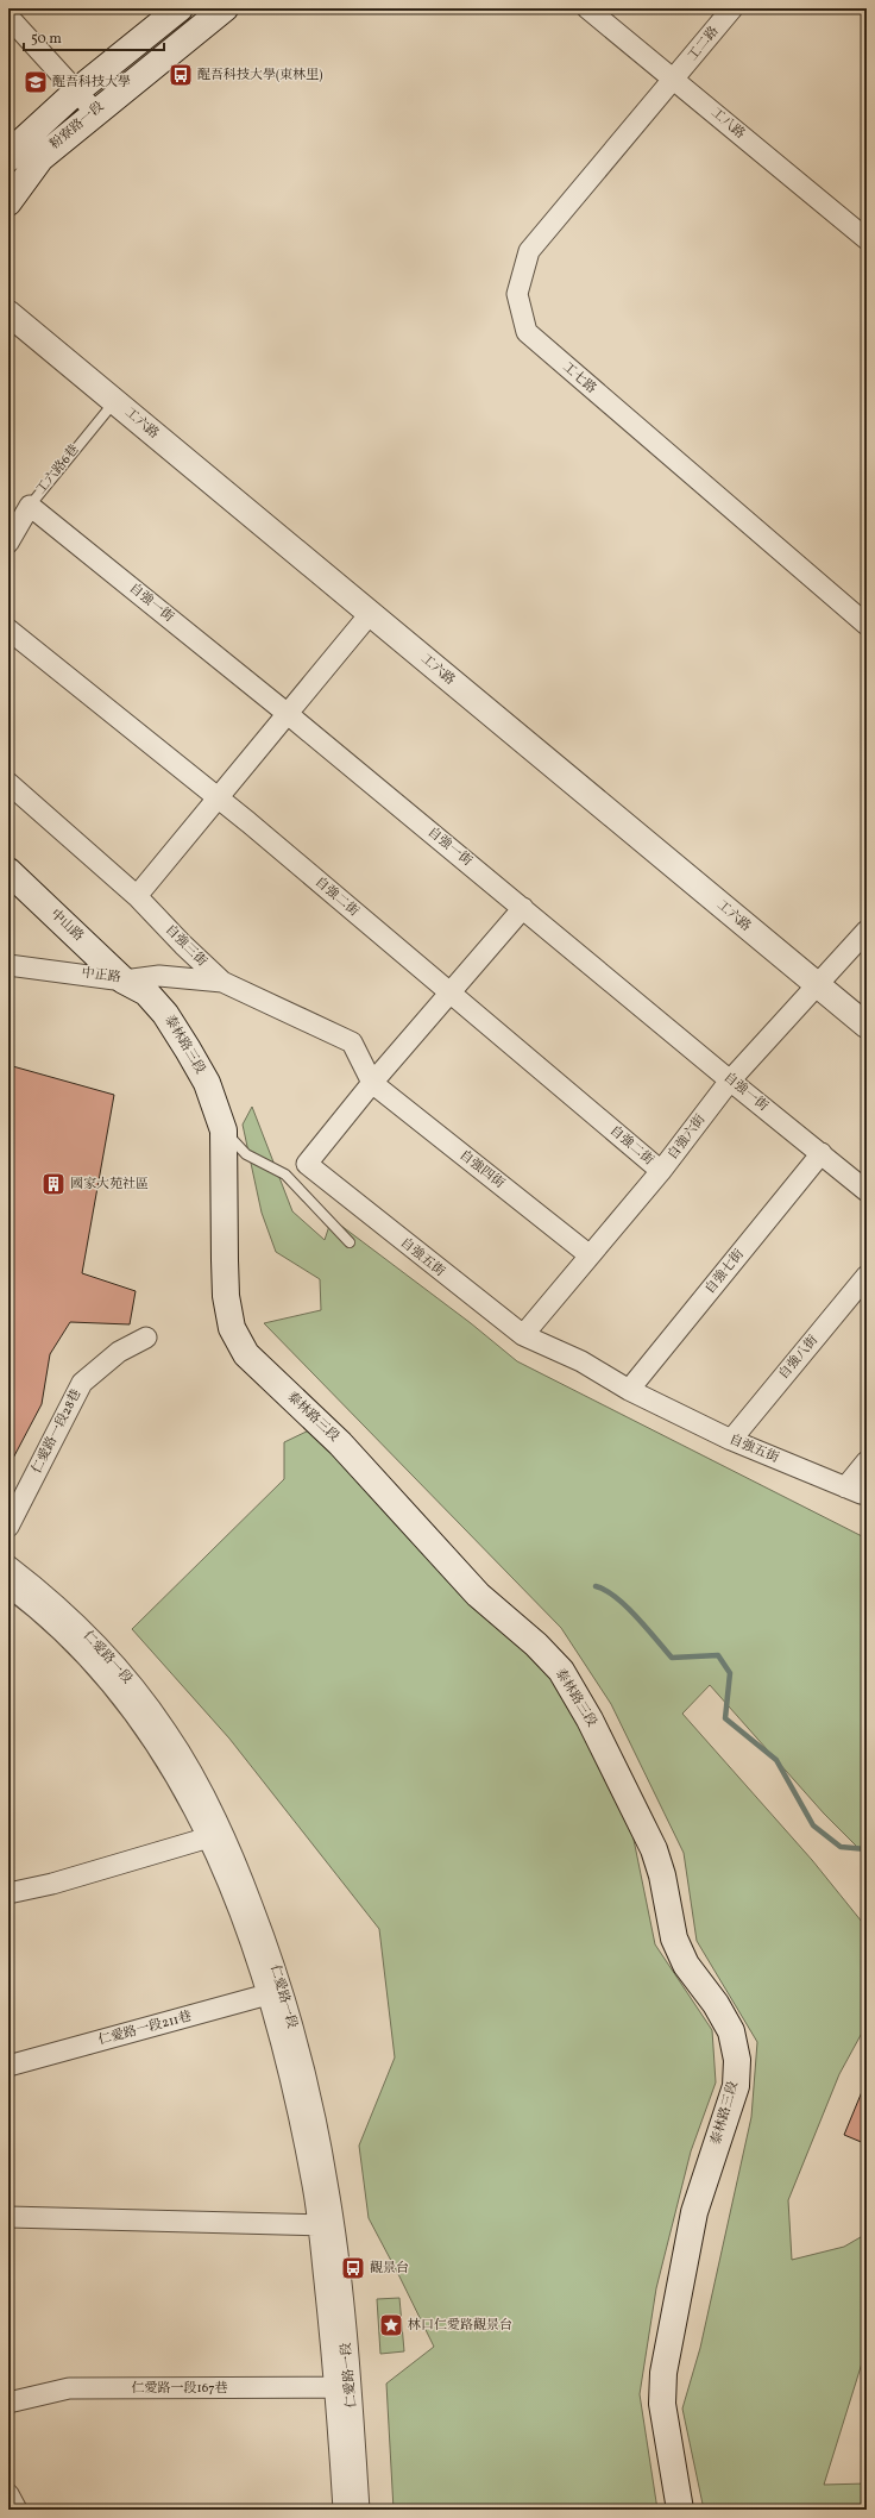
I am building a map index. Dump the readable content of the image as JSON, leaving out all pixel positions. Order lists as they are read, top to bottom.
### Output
{
  "streets": {
    "main road": ["粉寮路一段", "中山路", "泰林路三段"],
    "street": [
      "工二路",
      "工八路",
      "工七路",
      "工六路",
      "工六路6巷",
      "自強一街",
      "自強二街",
      "自強三街",
      "中正路",
      "自強六街",
      "自強四街",
      "自強五街",
      "自強七街",
      "自強八街",
      "仁愛路一段28巷",
      "仁愛路一段",
      "仁愛路一段211巷",
      "仁愛路一段167巷"
    ]
  },
  "crossings": [
    ["工二路", "工八路"],
    ["工二路", "工七路"],
    ["工八路", "工七路"],
    ["工六路", "工六路6巷"],
    ["工六路", "自強六街"],
    ["工六路6巷", "自強一街"],
    ["自強一街", "自強六街"],
    ["自強一街", "自強五街"],
    ["自強一街", "自強七街"],
    ["自強二街", "自強六街"],
    ["自強二街", "自強五街"],
    ["中山路", "中正路"],
    ["中山路", "泰林路三段"],
    ["自強三街", "中正路"],
    ["自強三街", "自強四街"],
    ["自強三街", "自強五街"],
    ["中正路", "泰林路三段"],
    ["自強六街", "自強四街"],
    ["自強六街", "自強五街"],
    ["自強四街", "自強五街"],
    ["自強五街", "自強七街"],
    ["自強五街", "自強八街"],
    ["仁愛路一段", "仁愛路一段211巷"],
    ["仁愛路一段", "仁愛路一段167巷"]
  ],
  "places": {
    "bus stop": ["醒吾科技大學(東林里)", "觀景台"],
    "school or university": ["醒吾科技大學"],
    "building": ["國家大苑社區"],
    "place": ["林口仁愛路觀景台"]
  },
  "scale_bar": "50 m"
}
